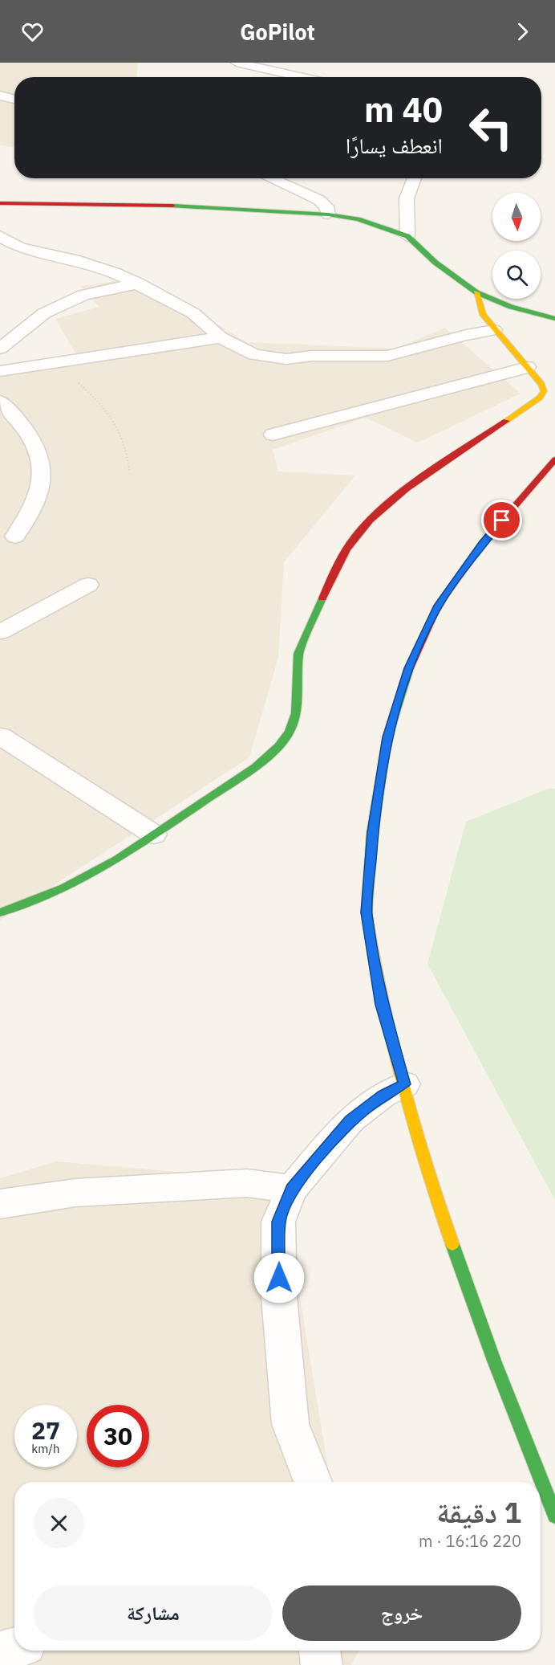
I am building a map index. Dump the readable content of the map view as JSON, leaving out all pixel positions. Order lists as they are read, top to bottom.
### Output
{
  "north": "bottom",
  "page": {
    "header": "GoPilot",
    "turn": ["40 m", "انعطف يسارًا"],
    "speed": "27 km/h",
    "limit": "30",
    "heading": ["1 دقيقة", "220 m · 16:16"],
    "buttons": ["خروج", "مشاركة"]
  }
}
